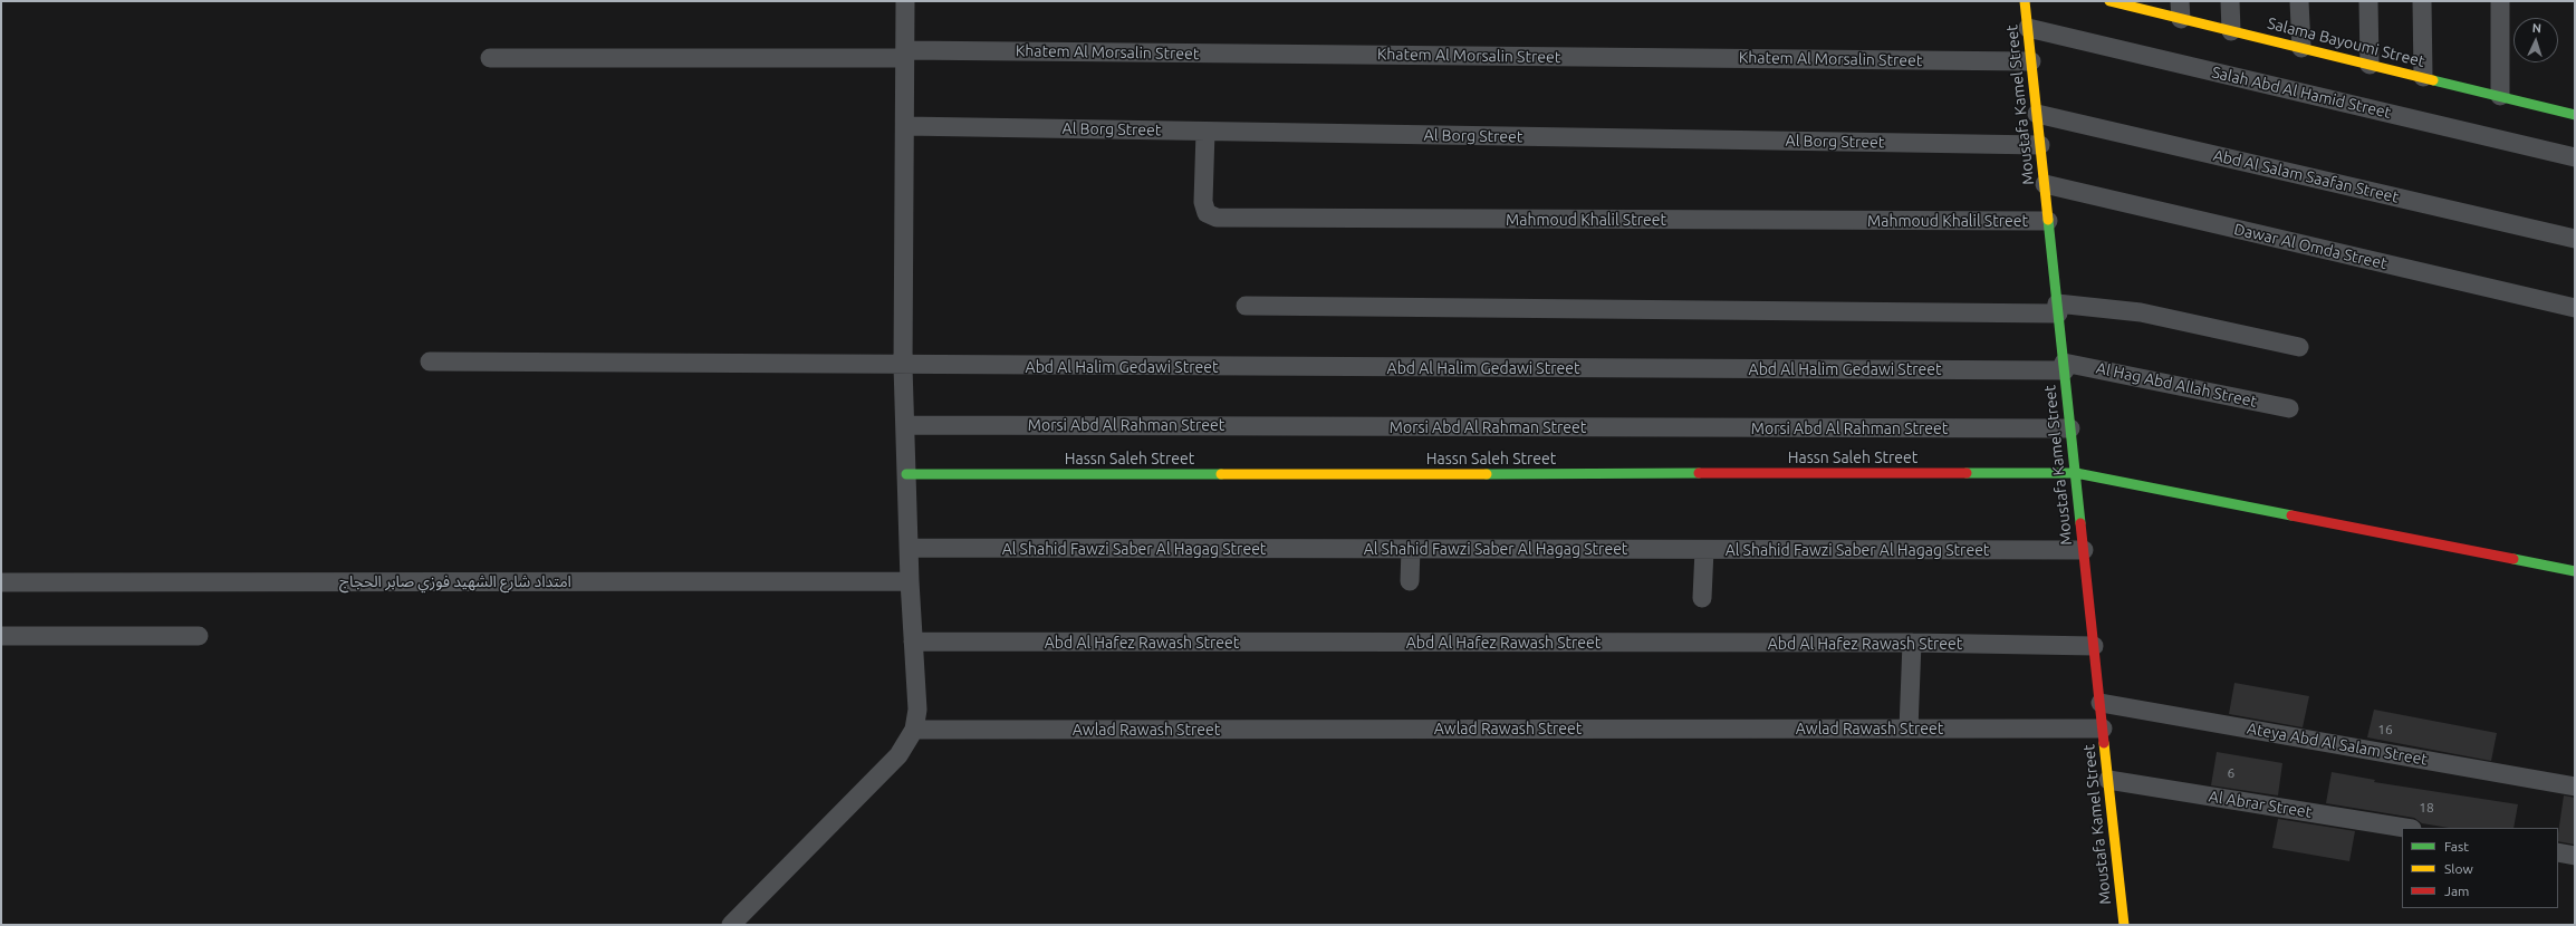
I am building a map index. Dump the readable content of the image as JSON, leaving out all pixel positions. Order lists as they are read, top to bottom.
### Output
{
  "streets": {
    "street": [
      "Salama Bayoumi Street",
      "Khatem Al Morsalin Street",
      "Salah Abd Al Hamid Street",
      "Moustafa Kamel Street",
      "Al Borg Street",
      "Abd Al Salam Saafan Street",
      "Mahmoud Khalil Street",
      "Dawar Al Omda Street",
      "Abd Al Halim Gedawi Street",
      "Al Hag Abd Allah Street",
      "Morsi Abd Al Rahman Street",
      "Hassn Saleh Street",
      "Al Shahid Fawzi Saber Al Hagag Street",
      "امتداد شارع الشهيد فوزي صابر الحجاج",
      "Abd Al Hafez Rawash Street",
      "Awlad Rawash Street",
      "Ateya Abd Al Salam Street",
      "Al Abrar Street"
    ]
  },
  "crossings": [
    ["Khatem Al Morsalin Street", "Moustafa Kamel Street"],
    ["Salah Abd Al Hamid Street", "Moustafa Kamel Street"],
    ["Moustafa Kamel Street", "Al Borg Street"],
    ["Moustafa Kamel Street", "Abd Al Salam Saafan Street"],
    ["Moustafa Kamel Street", "Mahmoud Khalil Street"],
    ["Moustafa Kamel Street", "Dawar Al Omda Street"],
    ["Moustafa Kamel Street", "Abd Al Halim Gedawi Street"],
    ["Moustafa Kamel Street", "Al Hag Abd Allah Street"],
    ["Moustafa Kamel Street", "Morsi Abd Al Rahman Street"],
    ["Moustafa Kamel Street", "Hassn Saleh Street"],
    ["Moustafa Kamel Street", "Al Shahid Fawzi Saber Al Hagag Street"],
    ["Moustafa Kamel Street", "Abd Al Hafez Rawash Street"],
    ["Moustafa Kamel Street", "Awlad Rawash Street"],
    ["Moustafa Kamel Street", "Ateya Abd Al Salam Street"],
    ["Moustafa Kamel Street", "Al Abrar Street"],
    ["Al Borg Street", "Mahmoud Khalil Street"],
    ["Abd Al Halim Gedawi Street", "Al Hag Abd Allah Street"]
  ],
  "house_numbers": ["16", "6", "18"],
  "legend": ["Fast", "Slow", "Jam"],
  "north": "top"
}
